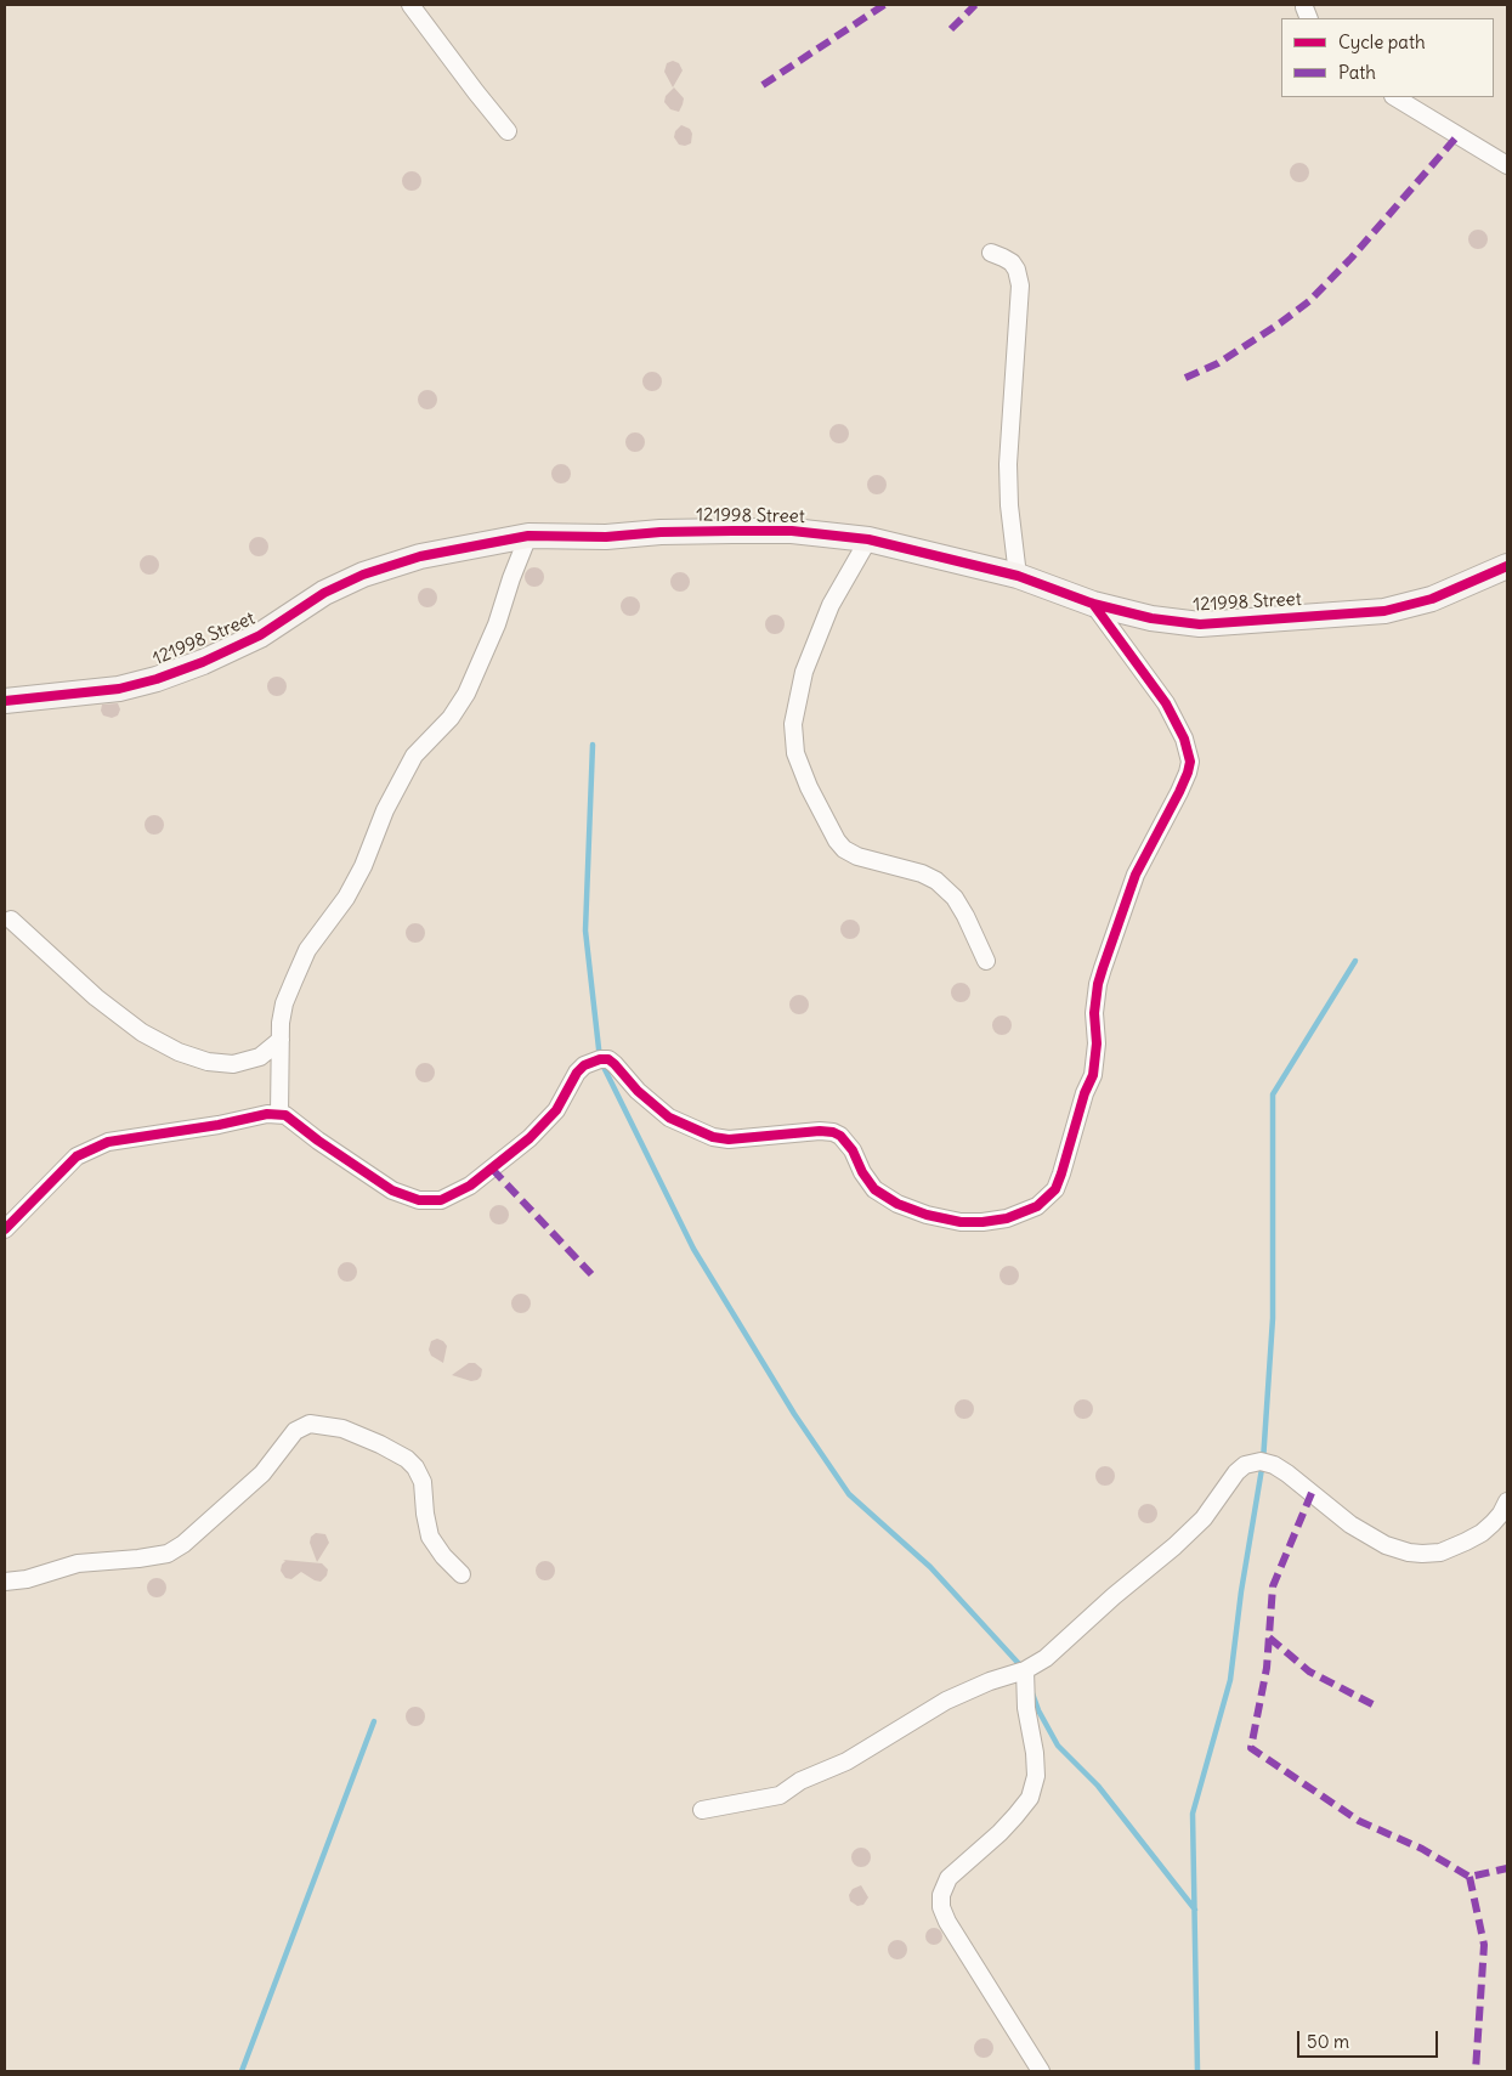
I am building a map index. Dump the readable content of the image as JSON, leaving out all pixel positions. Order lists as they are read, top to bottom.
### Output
{
  "streets": {
    "street": ["121998 Street"]
  },
  "legend": ["Cycle path", "Path"],
  "scale_bar": "50 m"
}
